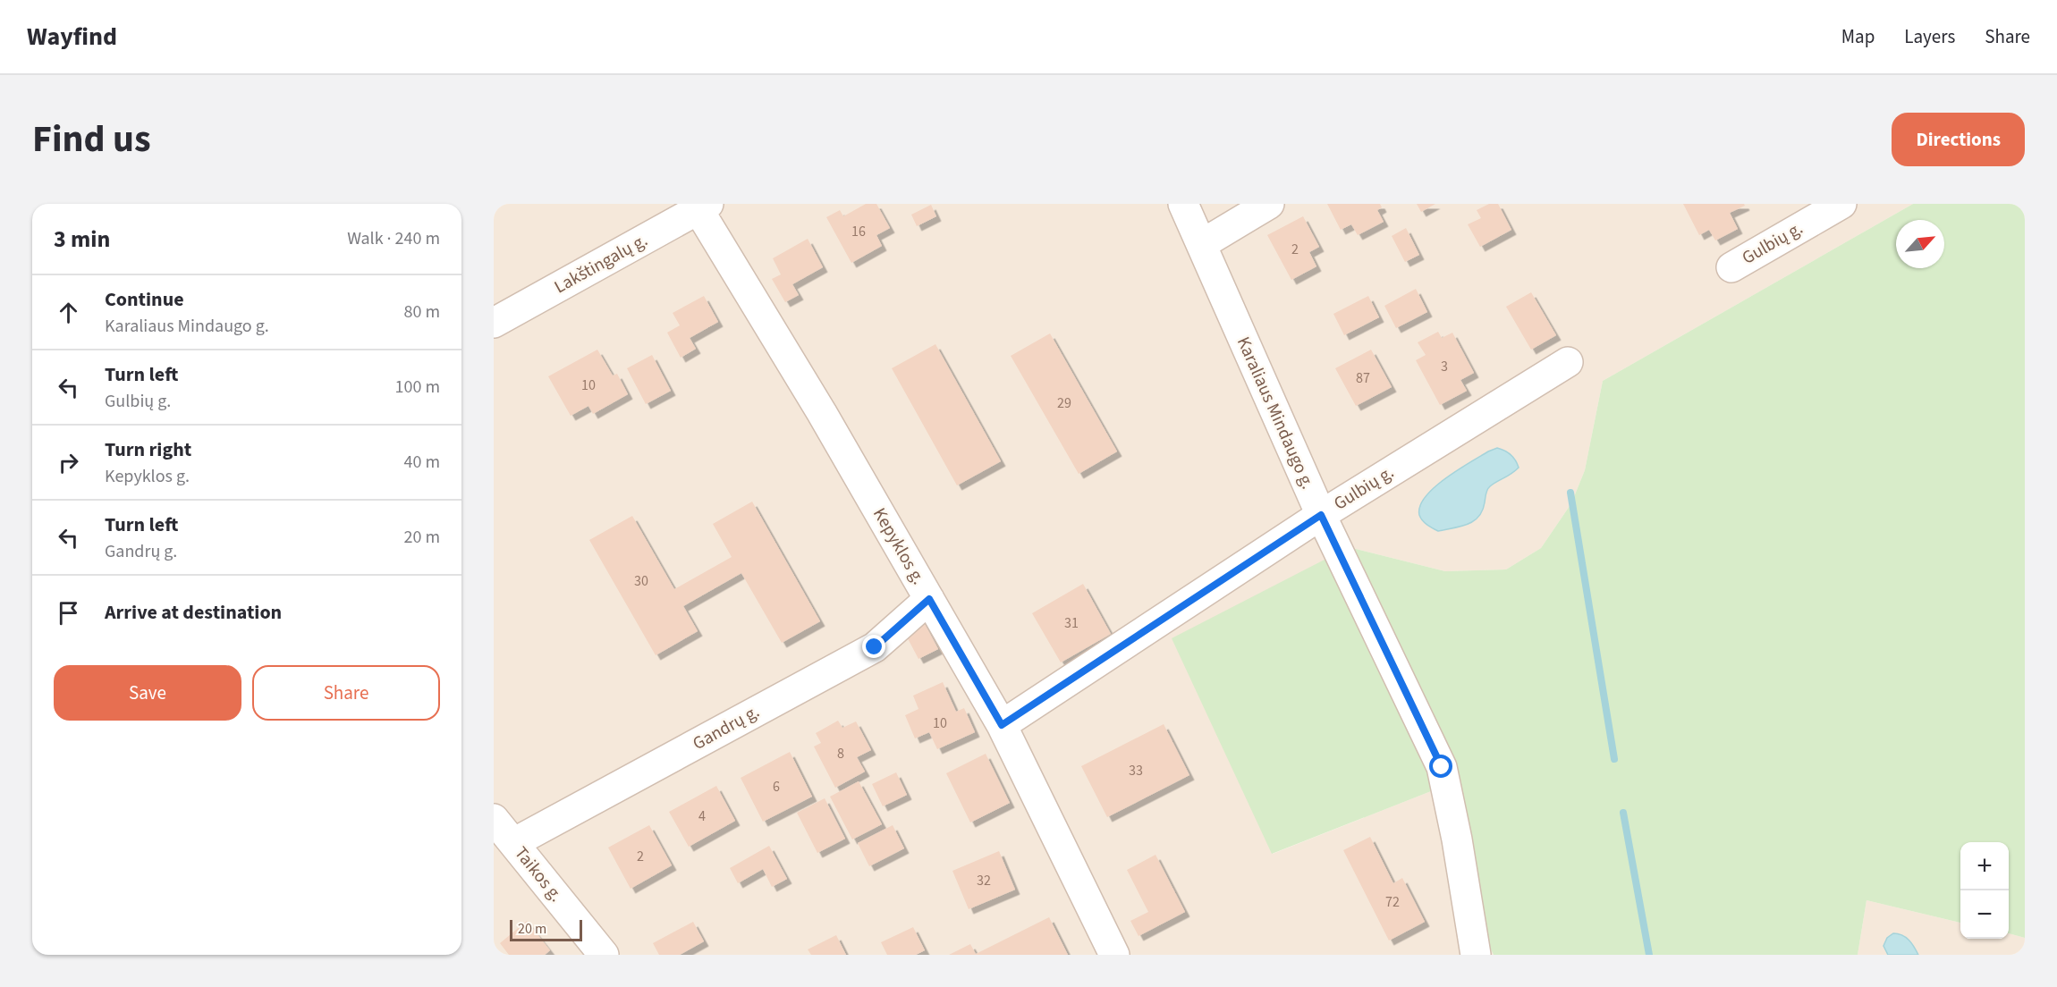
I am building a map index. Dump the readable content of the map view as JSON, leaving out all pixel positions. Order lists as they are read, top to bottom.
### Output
{
  "streets": {
    "street": [
      "Gulbių g.",
      "Lakštingalų g.",
      "Karaliaus Mindaugo g.",
      "Kepyklos g.",
      "Gandrų g.",
      "Taikos g."
    ]
  },
  "crossings": [
    ["Gulbių g.", "Karaliaus Mindaugo g."],
    ["Gulbių g.", "Kepyklos g."],
    ["Lakštingalų g.", "Kepyklos g."],
    ["Kepyklos g.", "Gandrų g."],
    ["Gandrų g.", "Taikos g."]
  ],
  "house_numbers": [
    "16",
    "2",
    "3",
    "87",
    "10",
    "29",
    "30",
    "31",
    "10",
    "8",
    "33",
    "6",
    "4",
    "2",
    "32",
    "72"
  ],
  "scale_bar": "20 m",
  "north": "top right",
  "page": {
    "header": "Wayfind",
    "nav": ["Map", "Layers", "Share"],
    "title": "Find us",
    "buttons": [
      "Directions",
      ["Save", "Share"]
    ],
    "heading": ["3 min", "Walk · 240 m"],
    "list": [
      ["Continue", "Karaliaus Mindaugo g.", "80 m"],
      ["Turn left", "Gulbių g.", "100 m"],
      ["Turn right", "Kepyklos g.", "40 m"],
      ["Turn left", "Gandrų g.", "20 m"],
      "Arrive at destination"
    ],
    "map_buttons": ["+", "−"],
    "scale": "20 m"
  }
}
